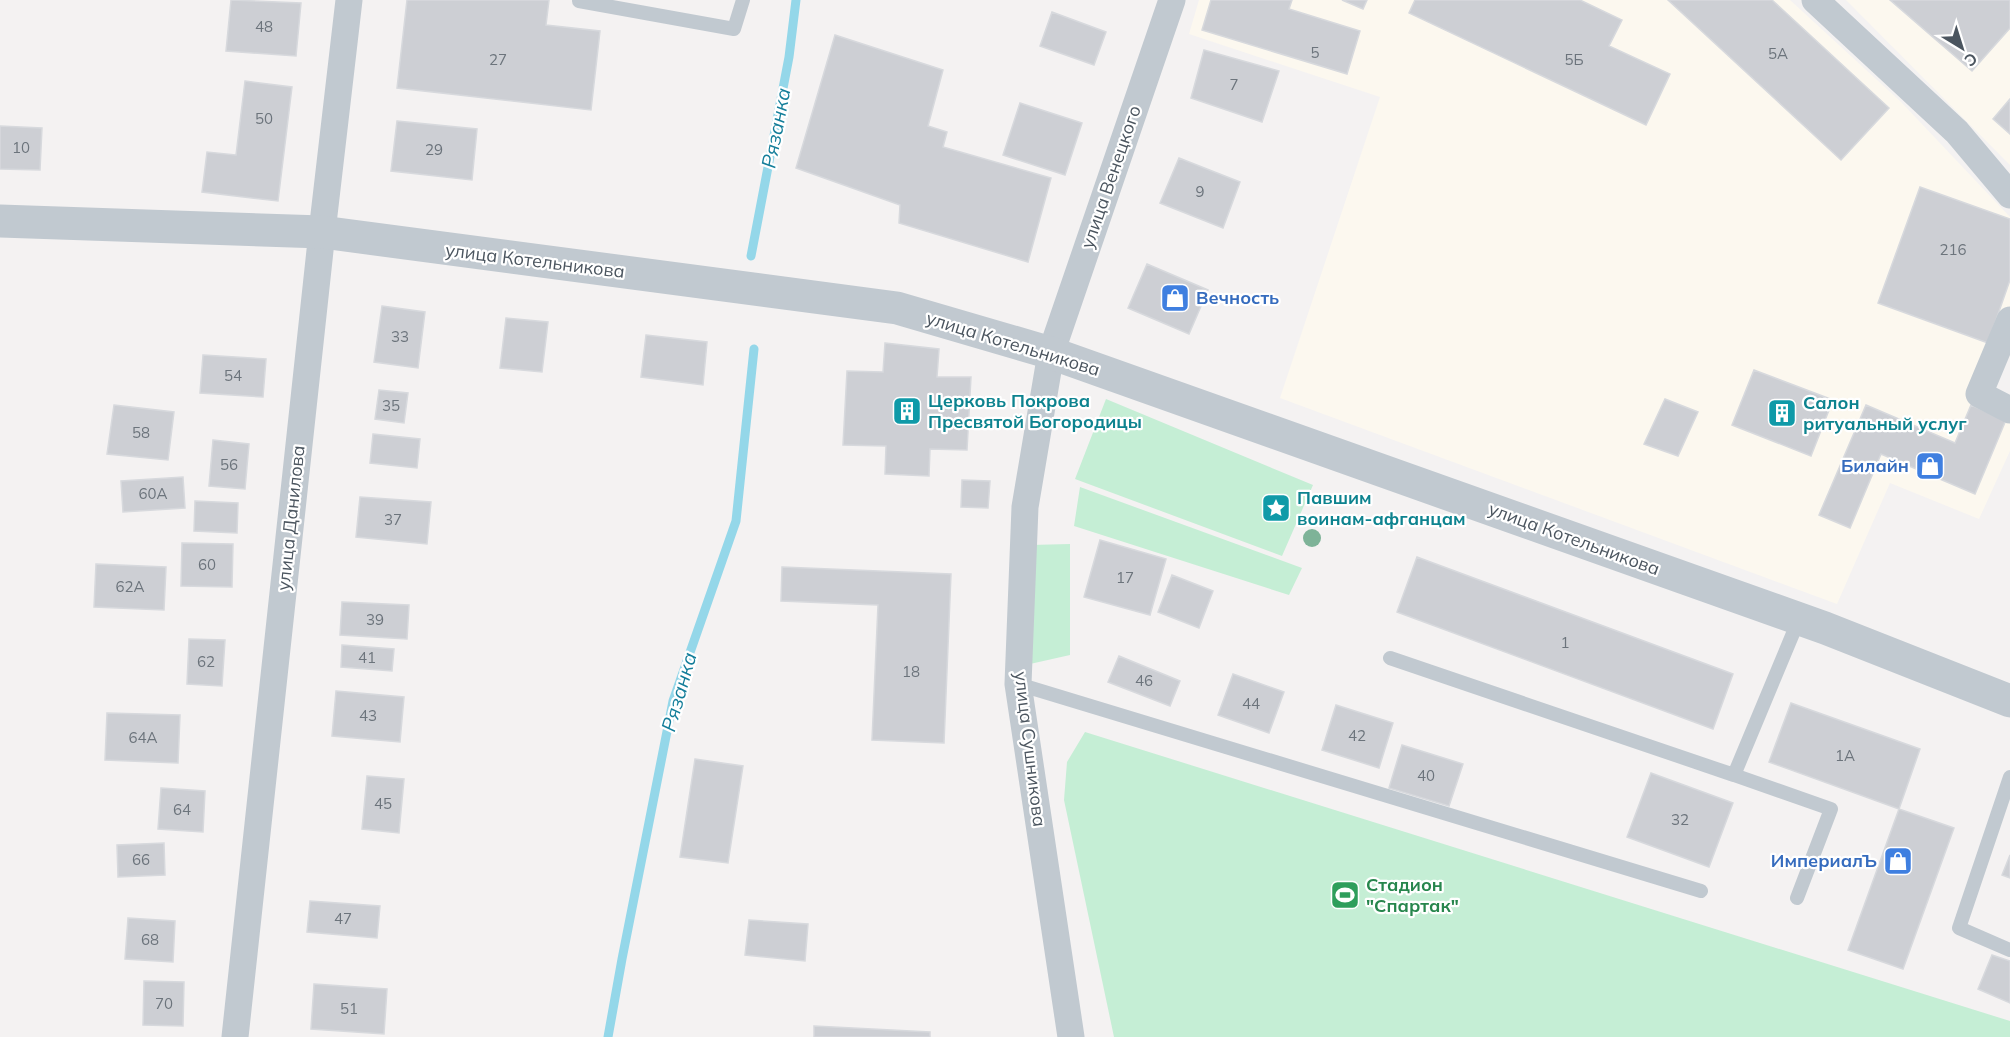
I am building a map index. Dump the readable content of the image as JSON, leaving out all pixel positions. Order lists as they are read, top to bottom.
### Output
{
  "streets": {
    "street": [
      "улица Венецкого",
      "улица Котельникова",
      "улица Данилова",
      "улица Сушникова"
    ]
  },
  "crossings": [
    ["улица Венецкого", "улица Котельникова"],
    ["улица Венецкого", "улица Сушникова"],
    ["улица Котельникова", "улица Данилова"],
    ["улица Котельникова", "улица Сушникова"]
  ],
  "water": ["Рязанка"],
  "places": {
    "shop": ["Вечность", "Билайн", "ИмпериалЪ"],
    "building": ["Церковь Покрова Пресвятой Богородицы", "Салон ритуальный услуг"],
    "place": ["Павшим воинам-афганцам"],
    "sports": ["Стадион \"Спартак\""]
  },
  "house_numbers": [
    "48",
    "5",
    "5А",
    "27",
    "5Б",
    "7",
    "50",
    "10",
    "29",
    "9",
    "216",
    "33",
    "54",
    "35",
    "58",
    "56",
    "60А",
    "37",
    "60",
    "17",
    "62А",
    "39",
    "1",
    "41",
    "62",
    "18",
    "46",
    "44",
    "43",
    "42",
    "64А",
    "1А",
    "40",
    "45",
    "64",
    "32",
    "66",
    "47",
    "68",
    "70",
    "51"
  ],
  "north": "bottom right"
}
